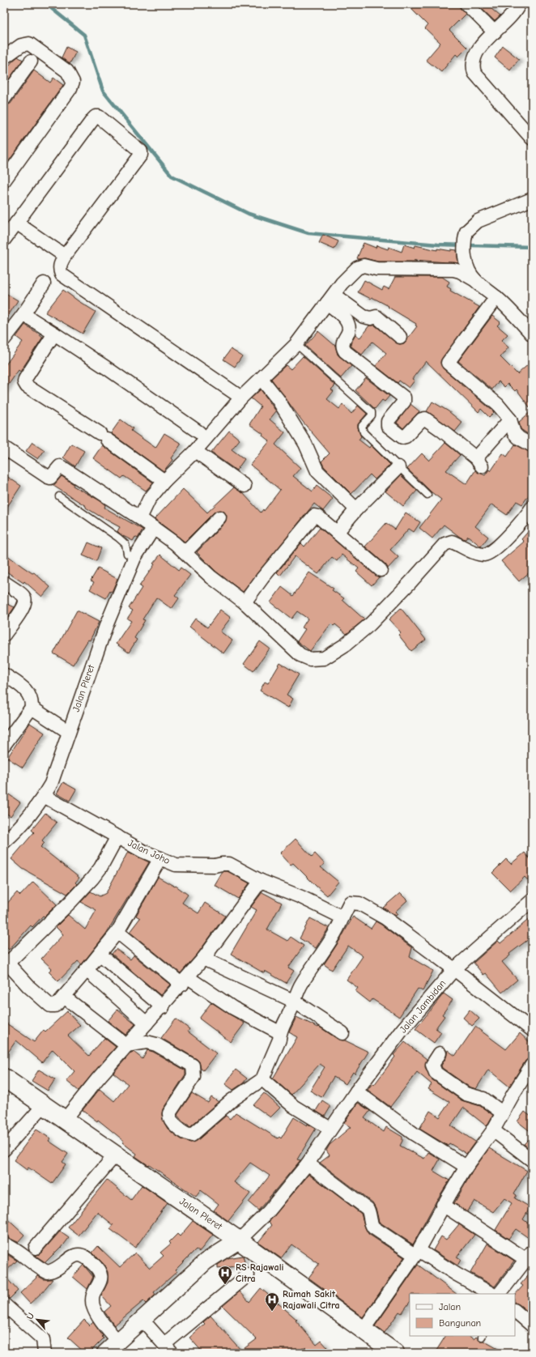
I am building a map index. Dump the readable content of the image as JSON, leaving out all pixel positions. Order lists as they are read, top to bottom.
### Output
{
  "streets": {
    "main road": ["Jalan Pleret"],
    "street": ["Jalan Joho", "Jalan Jambidan"]
  },
  "crossings": [
    ["Jalan Pleret", "Jalan Joho"],
    ["Jalan Pleret", "Jalan Jambidan"]
  ],
  "places": {
    "hospital": ["RS Rajawali Citra", "Rumah Sakit Rajawali Citra"]
  },
  "legend": ["Jalan", "Bangunan"],
  "north": "top left"
}
